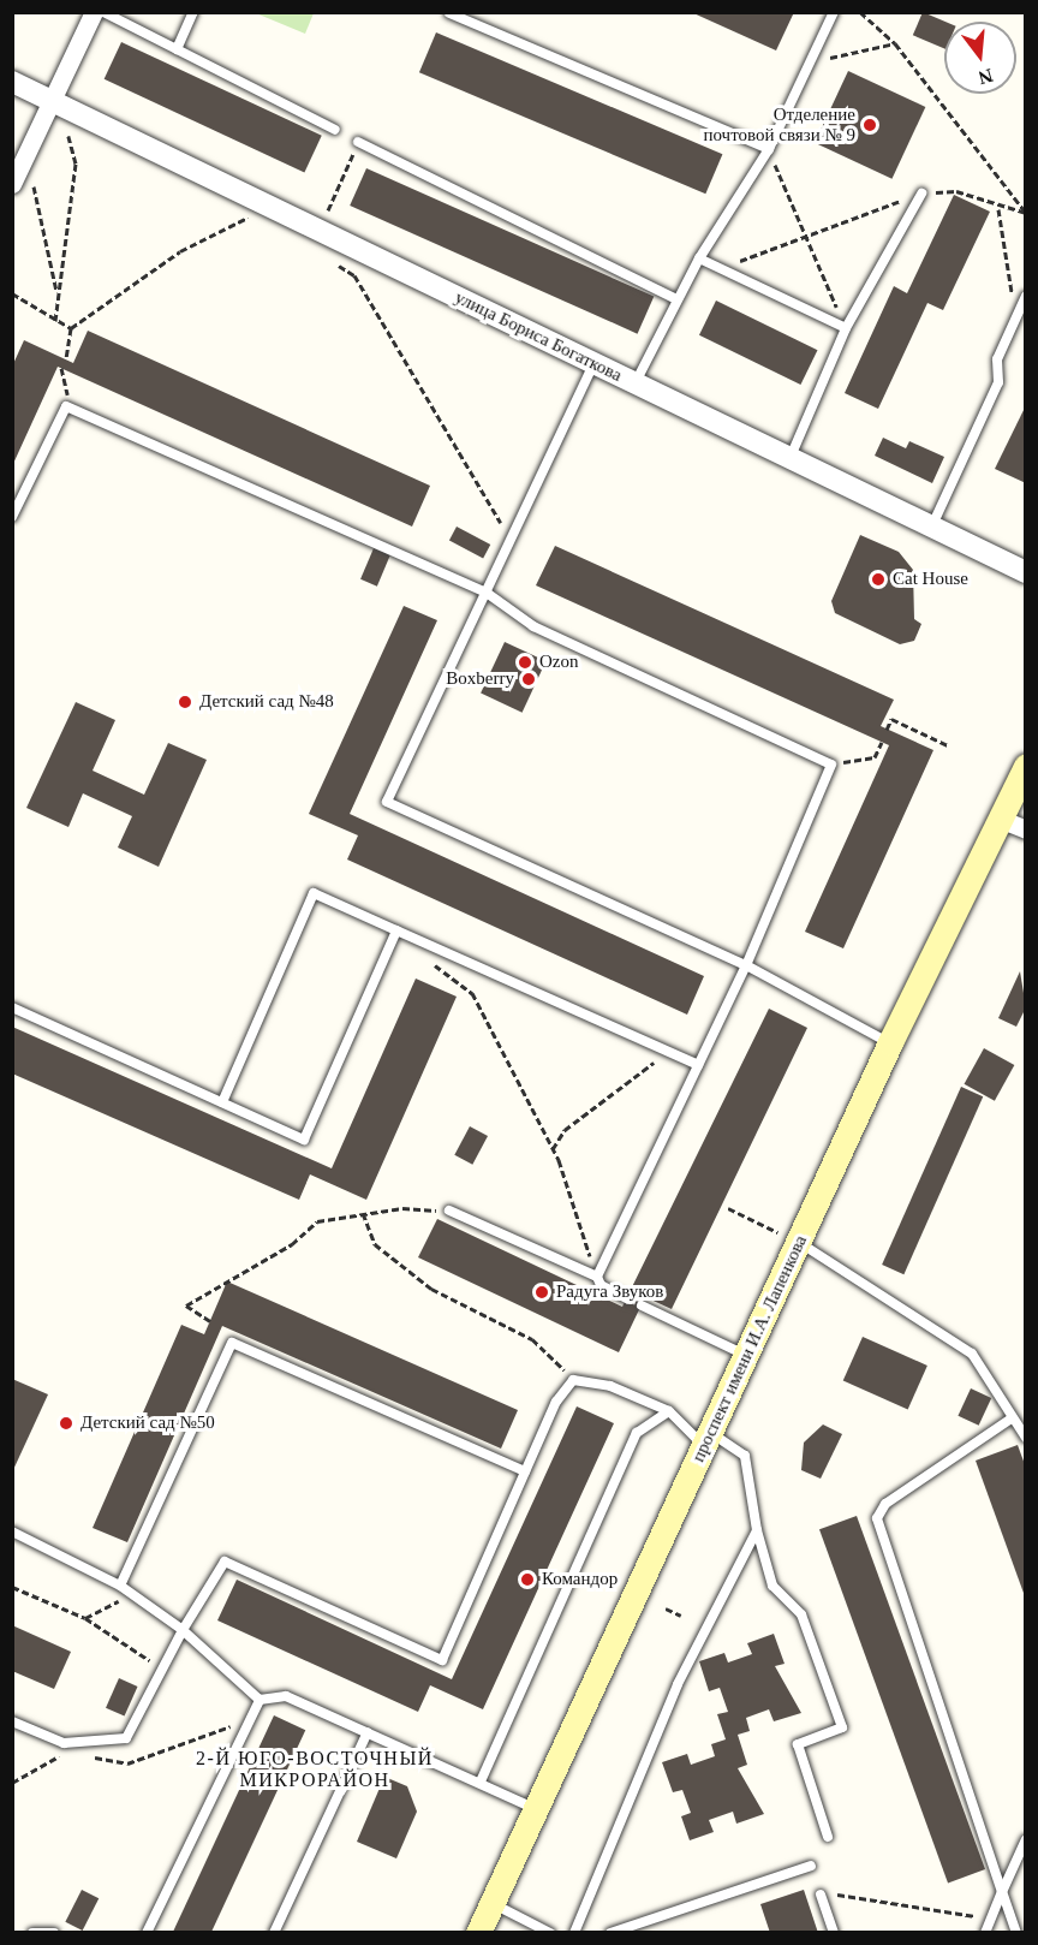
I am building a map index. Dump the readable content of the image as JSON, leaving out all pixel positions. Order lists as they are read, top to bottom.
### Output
{
  "streets": {
    "main road": ["проспект имени И.А. Лапенкова"],
    "street": ["улица Бориса Богаткова"]
  },
  "districts": ["2-Й ЮГО-ВОСТОЧНЫЙ МИКРОРАЙОН"],
  "places": [
    "Отделение почтовой связи № 9",
    "Cat House",
    "Ozon",
    "Boxberry",
    "Детский сад №48",
    "Радуга Звуков",
    "Детский сад №50",
    "Командор"
  ],
  "north": "bottom"
}
